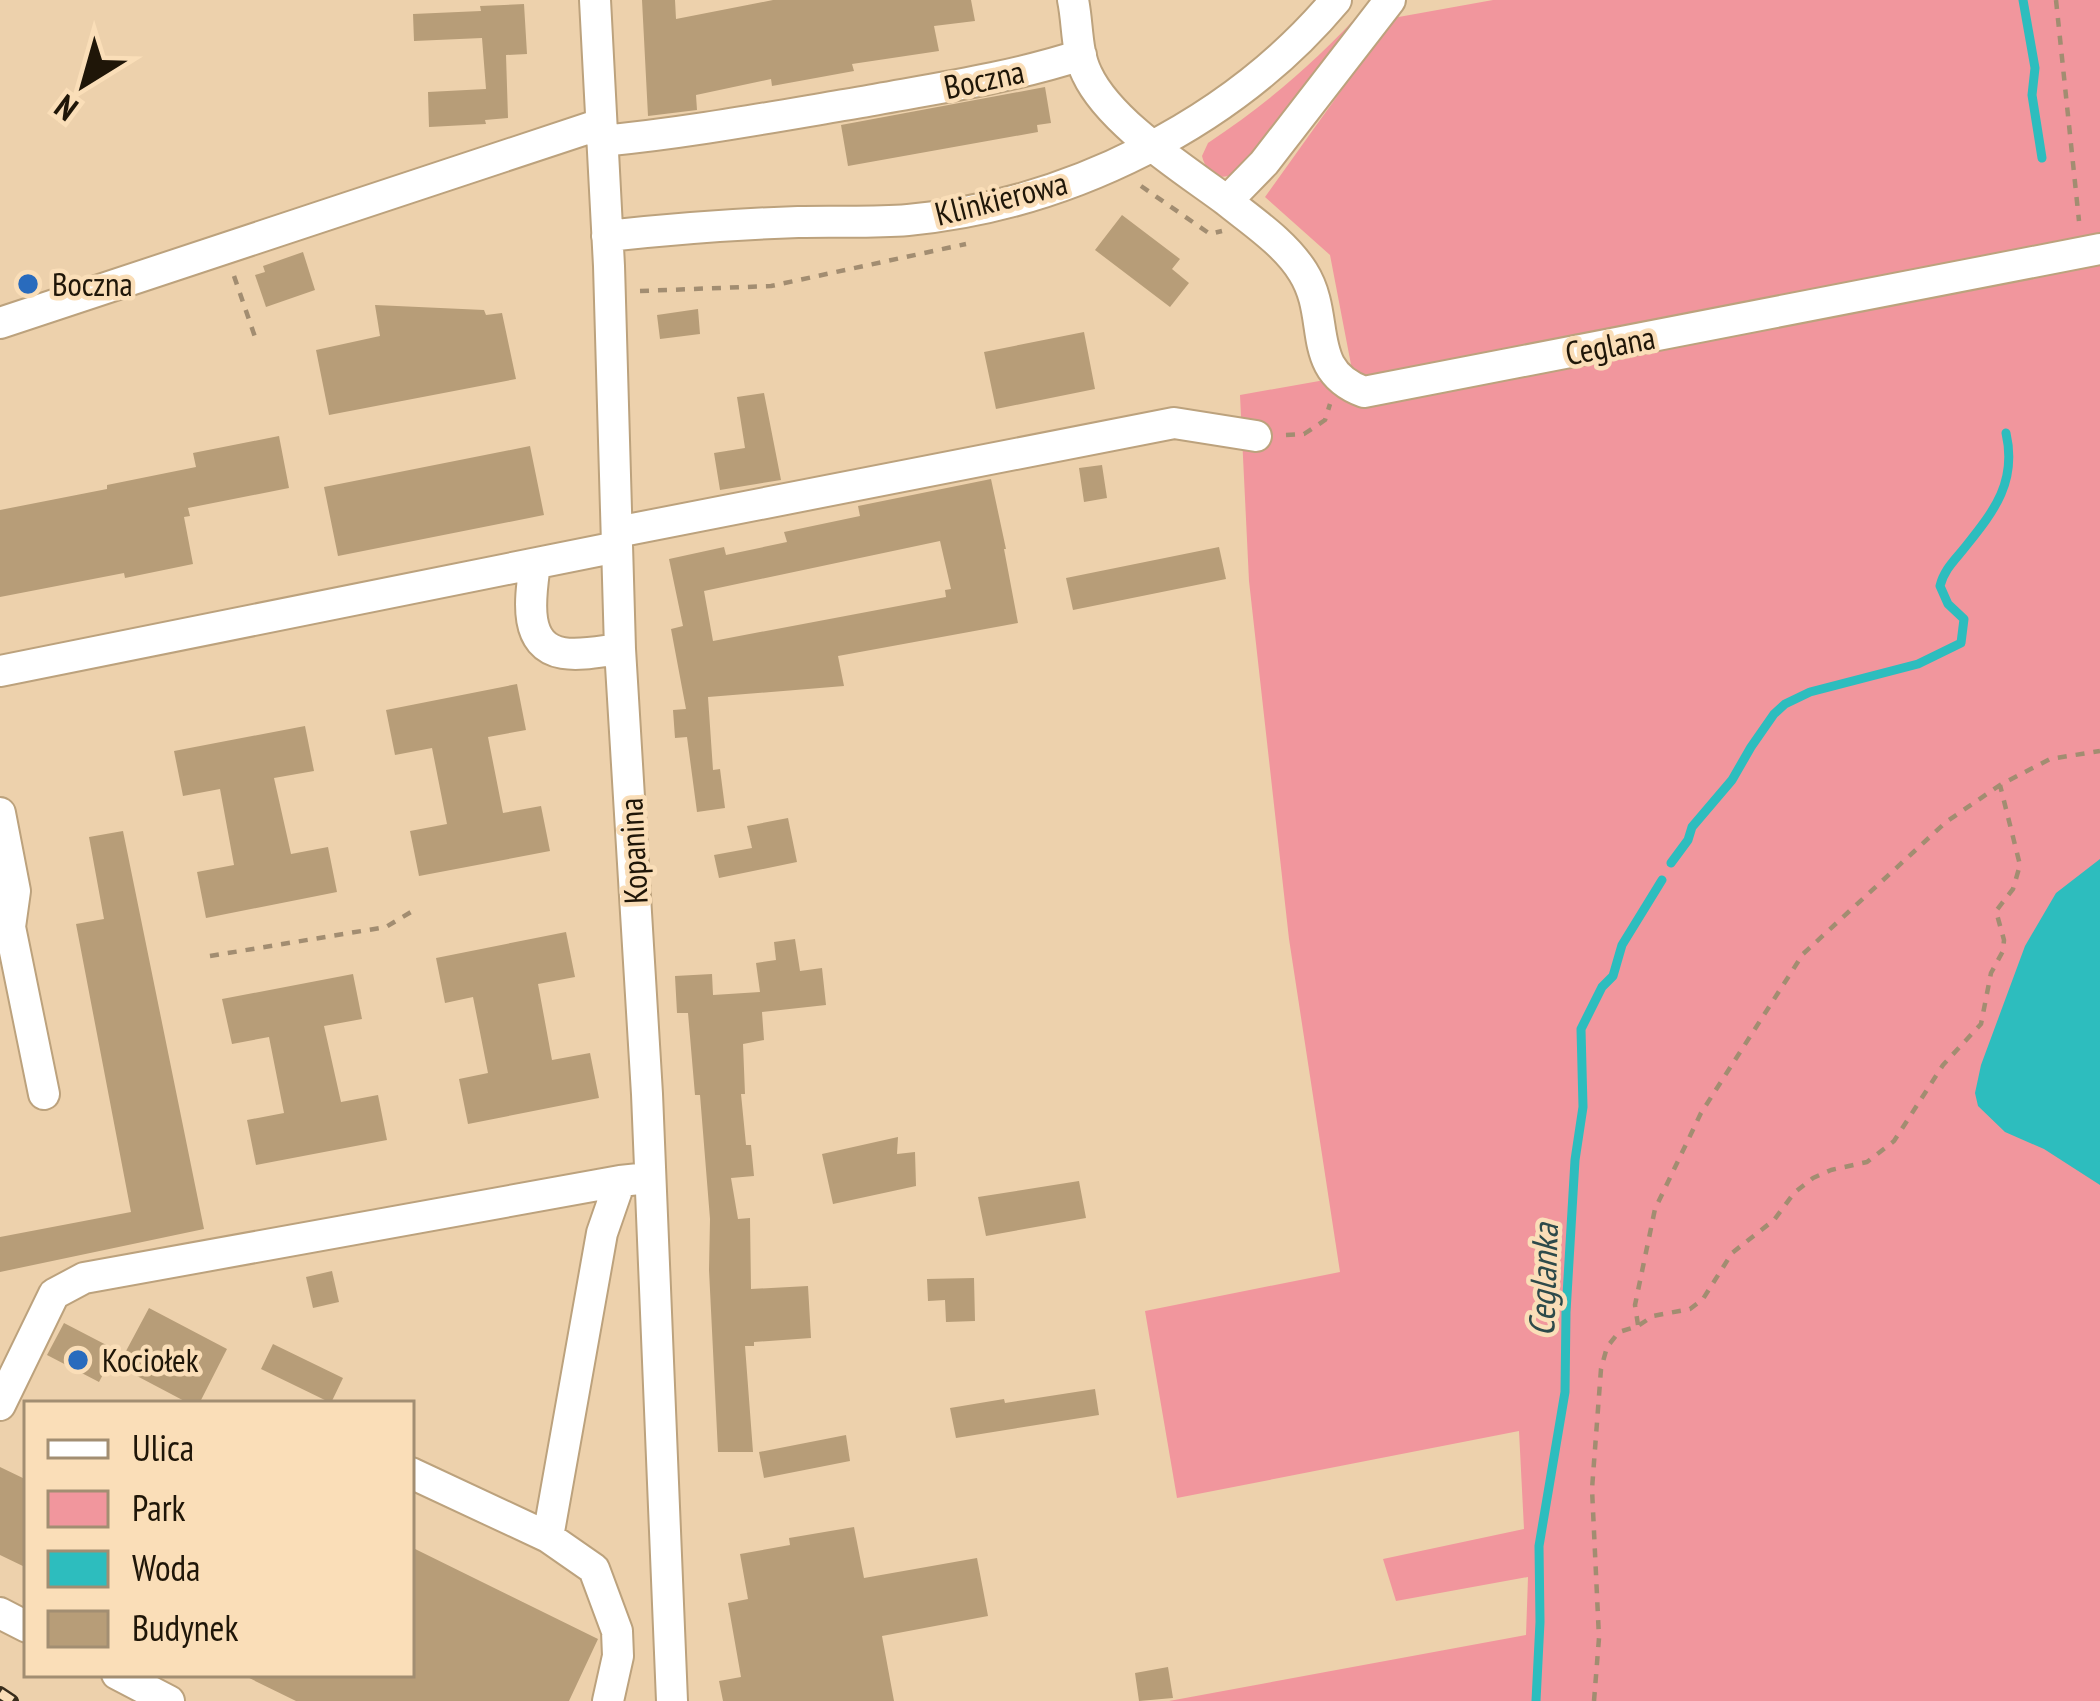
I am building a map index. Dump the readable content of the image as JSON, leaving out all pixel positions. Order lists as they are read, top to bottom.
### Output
{
  "streets": {
    "street": [
      "Boczna",
      "Klinkierowa",
      "Ceglana",
      "Kopanina"
    ]
  },
  "crossings": [
    ["Boczna", "Kopanina"],
    ["Klinkierowa", "Kopanina"]
  ],
  "water": ["Ceglanka"],
  "places": ["Boczna", "Kociołek"],
  "legend": [
    "Ulica",
    "Park",
    "Woda",
    "Budynek"
  ],
  "north": "bottom left"
}
